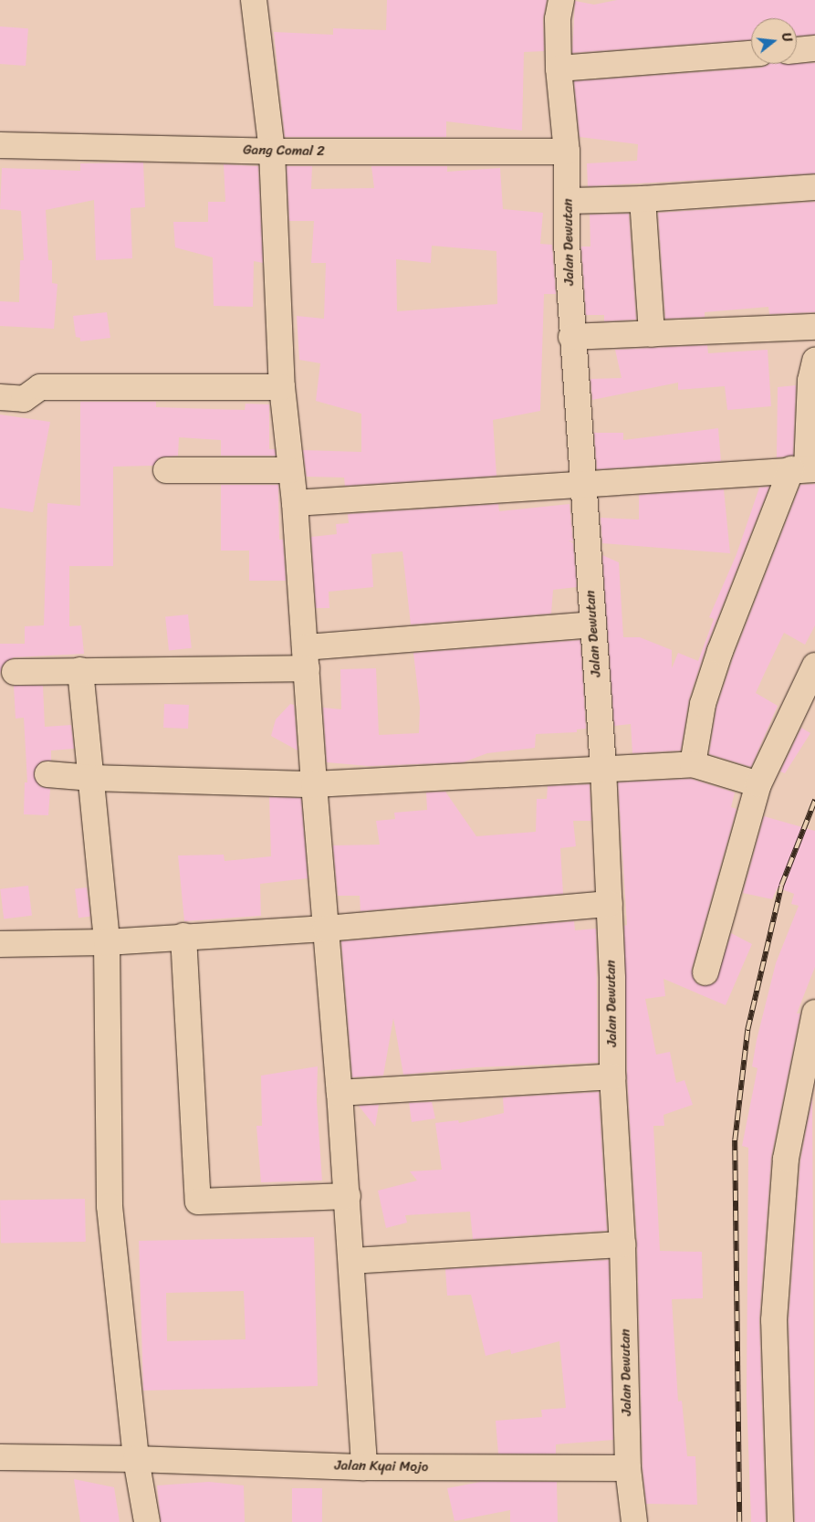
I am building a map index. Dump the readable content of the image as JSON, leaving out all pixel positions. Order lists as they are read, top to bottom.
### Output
{
  "streets": {
    "street": ["Gang Comal 2", "Jalan Dewutan", "Jalan Kyai Mojo"]
  },
  "crossings": [
    ["Gang Comal 2", "Jalan Dewutan"],
    ["Jalan Dewutan", "Jalan Kyai Mojo"]
  ],
  "north": "right"
}
